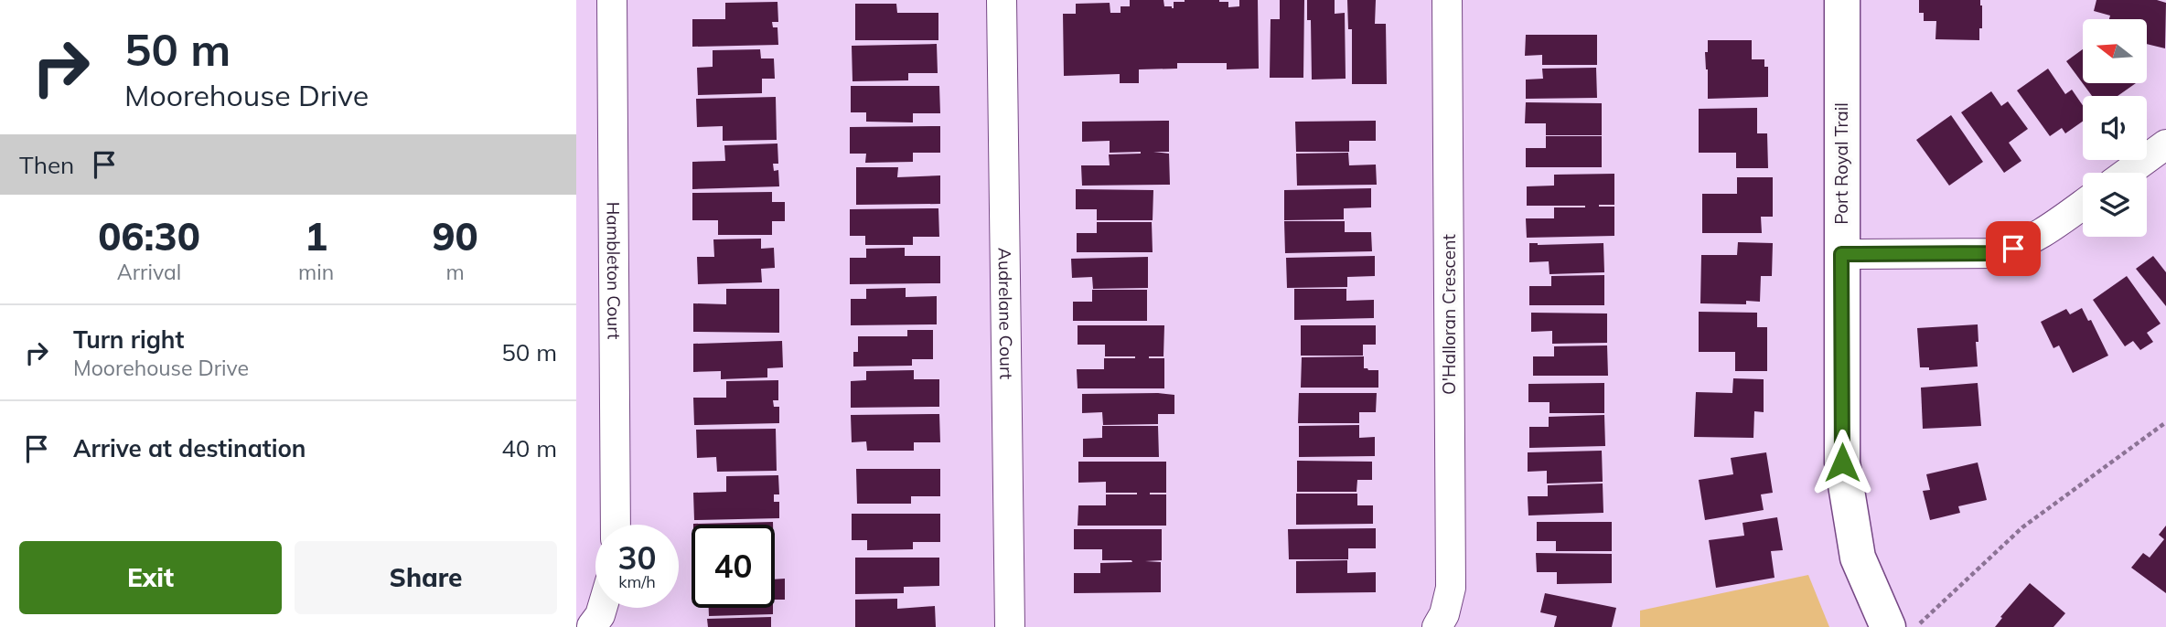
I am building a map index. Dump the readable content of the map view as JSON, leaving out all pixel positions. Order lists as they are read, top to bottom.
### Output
{
  "streets": {
    "street": [
      "Port Royal Trail",
      "Hambleton Court",
      "Audrelane Court",
      "O'Halloran Crescent"
    ]
  },
  "north": "left",
  "page": {
    "turn": ["50 m", "Moorehouse Drive"],
    "then": "Then",
    "eta": [
      "06:30",
      "Arrival",
      "1",
      "min",
      "90",
      "m"
    ],
    "list": [
      {
        "name": "Turn right",
        "note": "Moorehouse Drive",
        "value": "50 m"
      },
      {
        "name": "Arrive at destination",
        "value": "40 m"
      }
    ],
    "speed": "30 km/h",
    "limit": "40",
    "buttons": ["Exit", "Share"]
  }
}
